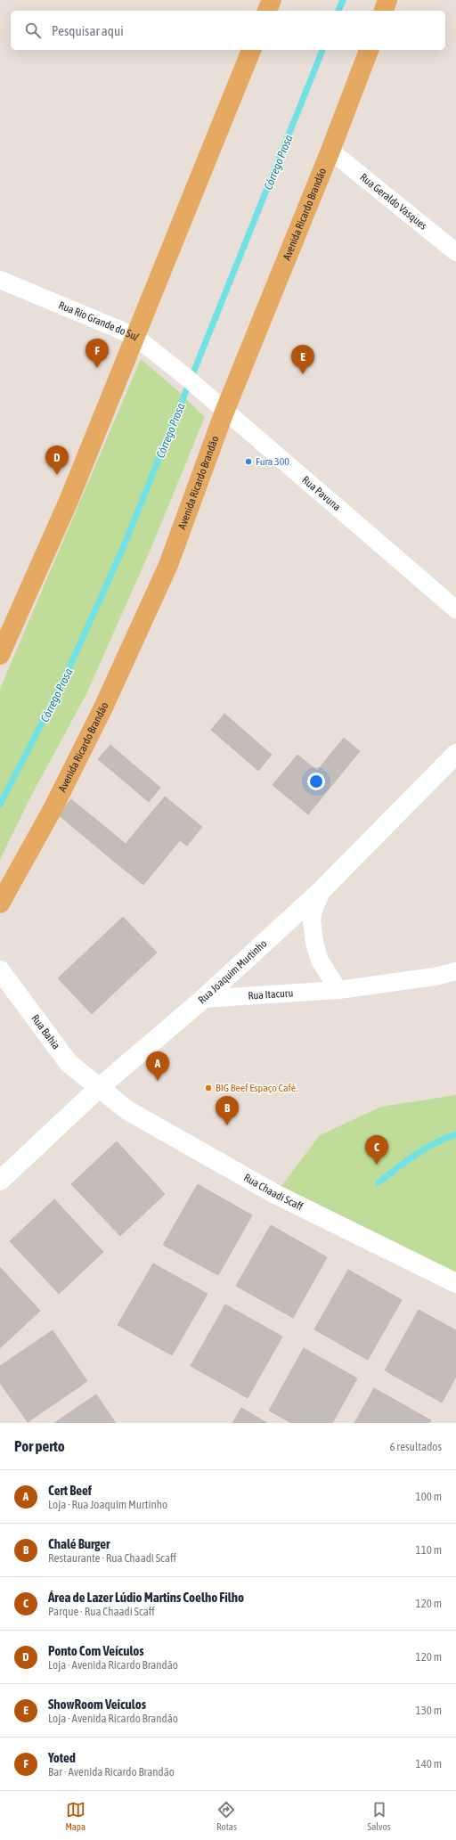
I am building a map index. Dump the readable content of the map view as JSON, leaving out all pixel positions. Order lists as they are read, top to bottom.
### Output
{
  "streets": {
    "main road": [
      "Avenida Ricardo Brandão",
      "Rua Joaquim Murtinho",
      "Rua Bahia",
      "Rua Chaadi Scaff"
    ],
    "street": [
      "Rua Geraldo Vasques",
      "Rua Rio Grande do Sul",
      "Rua Pavuna",
      "Rua Itacuru"
    ]
  },
  "crossings": [
    ["Rua Geraldo Vasques", "Avenida Ricardo Brandão"],
    ["Avenida Ricardo Brandão", "Rua Pavuna"],
    ["Rua Rio Grande do Sul", "Rua Pavuna"],
    ["Rua Joaquim Murtinho", "Rua Itacuru"],
    ["Rua Joaquim Murtinho", "Rua Bahia"],
    ["Rua Joaquim Murtinho", "Rua Chaadi Scaff"],
    ["Rua Bahia", "Rua Chaadi Scaff"]
  ],
  "water": ["Córrego Prosa"],
  "places": ["Fura 300", "BIG Beef Espaço Café."],
  "page": {
    "search": "Pesquisar aqui",
    "pins": [
      "F",
      "E",
      "D",
      "A",
      "B",
      "C"
    ],
    "heading": ["Por perto", "6 resultados"],
    "list": [
      {
        "mark": "A",
        "name": "Cert Beef",
        "note": "Loja · Rua Joaquim Murtinho",
        "value": "100 m"
      },
      {
        "mark": "B",
        "name": "Chalé Burger",
        "note": "Restaurante · Rua Chaadi Scaff",
        "value": "110 m"
      },
      {
        "mark": "C",
        "name": "Área de Lazer Lúdio Martins Coelho Filho",
        "note": "Parque · Rua Chaadi Scaff",
        "value": "120 m"
      },
      {
        "mark": "D",
        "name": "Ponto Com Veículos",
        "note": "Loja · Avenida Ricardo Brandão",
        "value": "120 m"
      },
      {
        "mark": "E",
        "name": "ShowRoom Veiculos",
        "note": "Loja · Avenida Ricardo Brandão",
        "value": "130 m"
      },
      {
        "mark": "F",
        "name": "Yoted",
        "note": "Bar · Avenida Ricardo Brandão",
        "value": "140 m"
      }
    ],
    "nav": ["Mapa", "Rotas", "Salvos"]
  }
}
